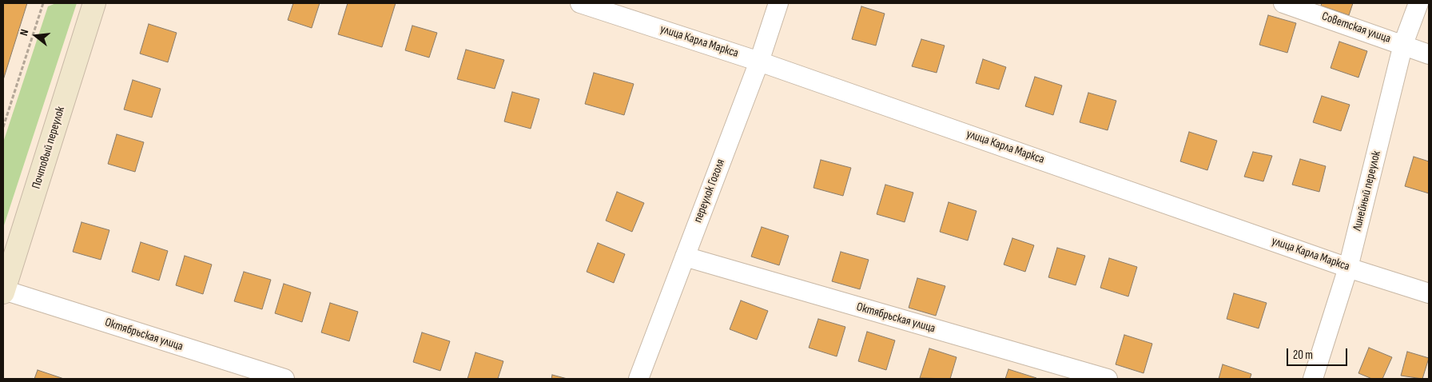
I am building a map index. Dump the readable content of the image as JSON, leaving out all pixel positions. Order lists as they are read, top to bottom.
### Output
{
  "streets": {
    "main road": ["Почтовый переулок"],
    "street": [
      "Советская улица",
      "улица Карла Маркса",
      "переулок Гоголя",
      "Линейный переулок",
      "Октябрьская улица"
    ]
  },
  "crossings": [
    ["Советская улица", "Линейный переулок"],
    ["улица Карла Маркса", "переулок Гоголя"],
    ["улица Карла Маркса", "Линейный переулок"],
    ["Почтовый переулок", "Октябрьская улица"],
    ["переулок Гоголя", "Октябрьская улица"]
  ],
  "scale_bar": "20 m",
  "north": "left"
}
